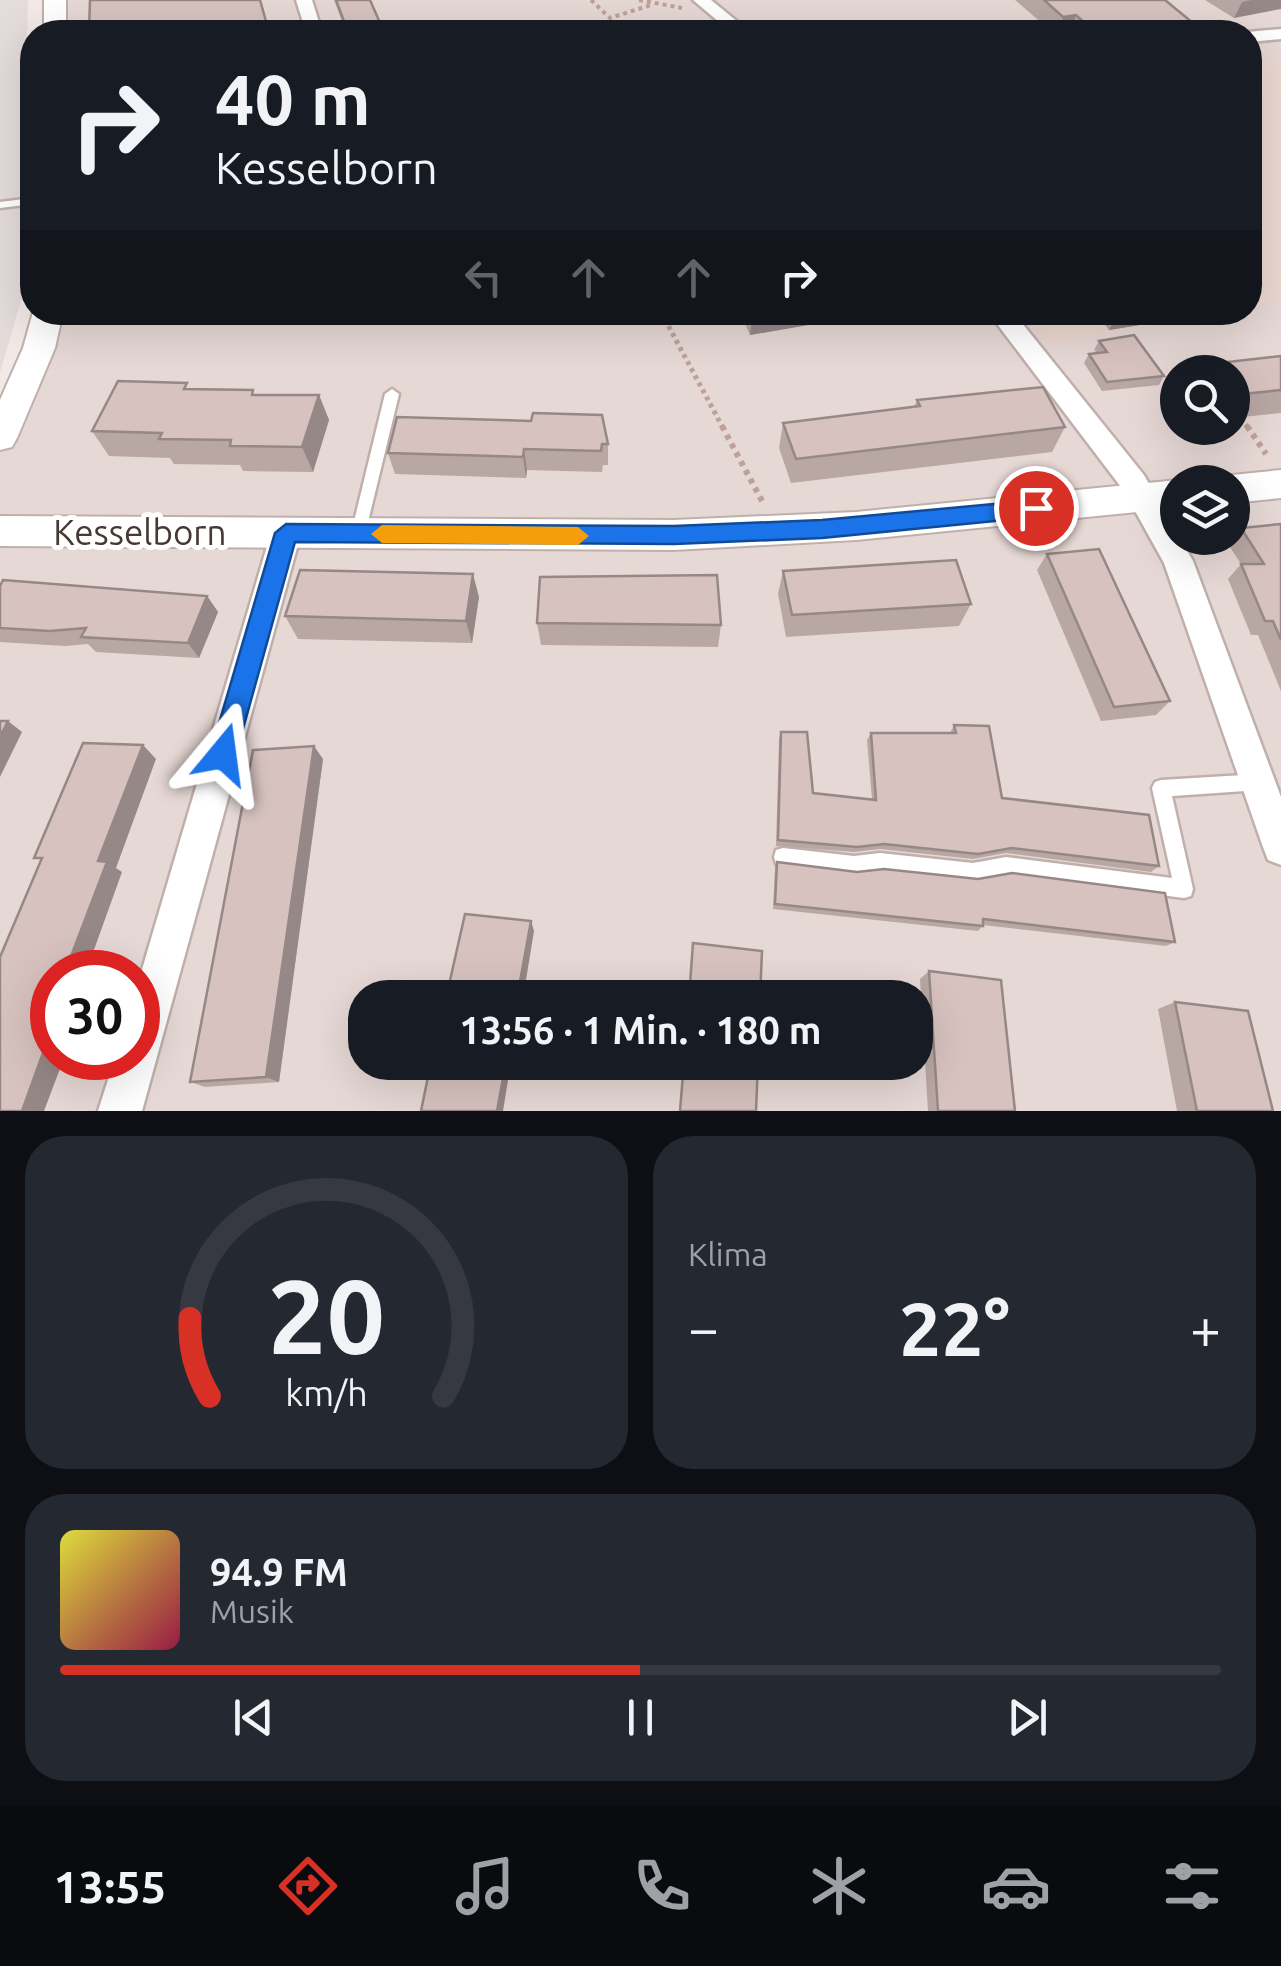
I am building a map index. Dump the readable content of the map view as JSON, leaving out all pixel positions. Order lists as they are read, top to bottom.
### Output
{
  "streets": {
    "street": ["Kesselborn"]
  },
  "page": {
    "turn": ["40 m", "Kesselborn"],
    "limit": "30",
    "trip": "13:56 · 1 Min. · 180 m",
    "tile": "Klima",
    "heat": ["−", "22°", "+"],
    "song": ["94.9 FM", "Musik"],
    "tabs": "13:55",
    "gauge": ["20", "km/h"]
  }
}
